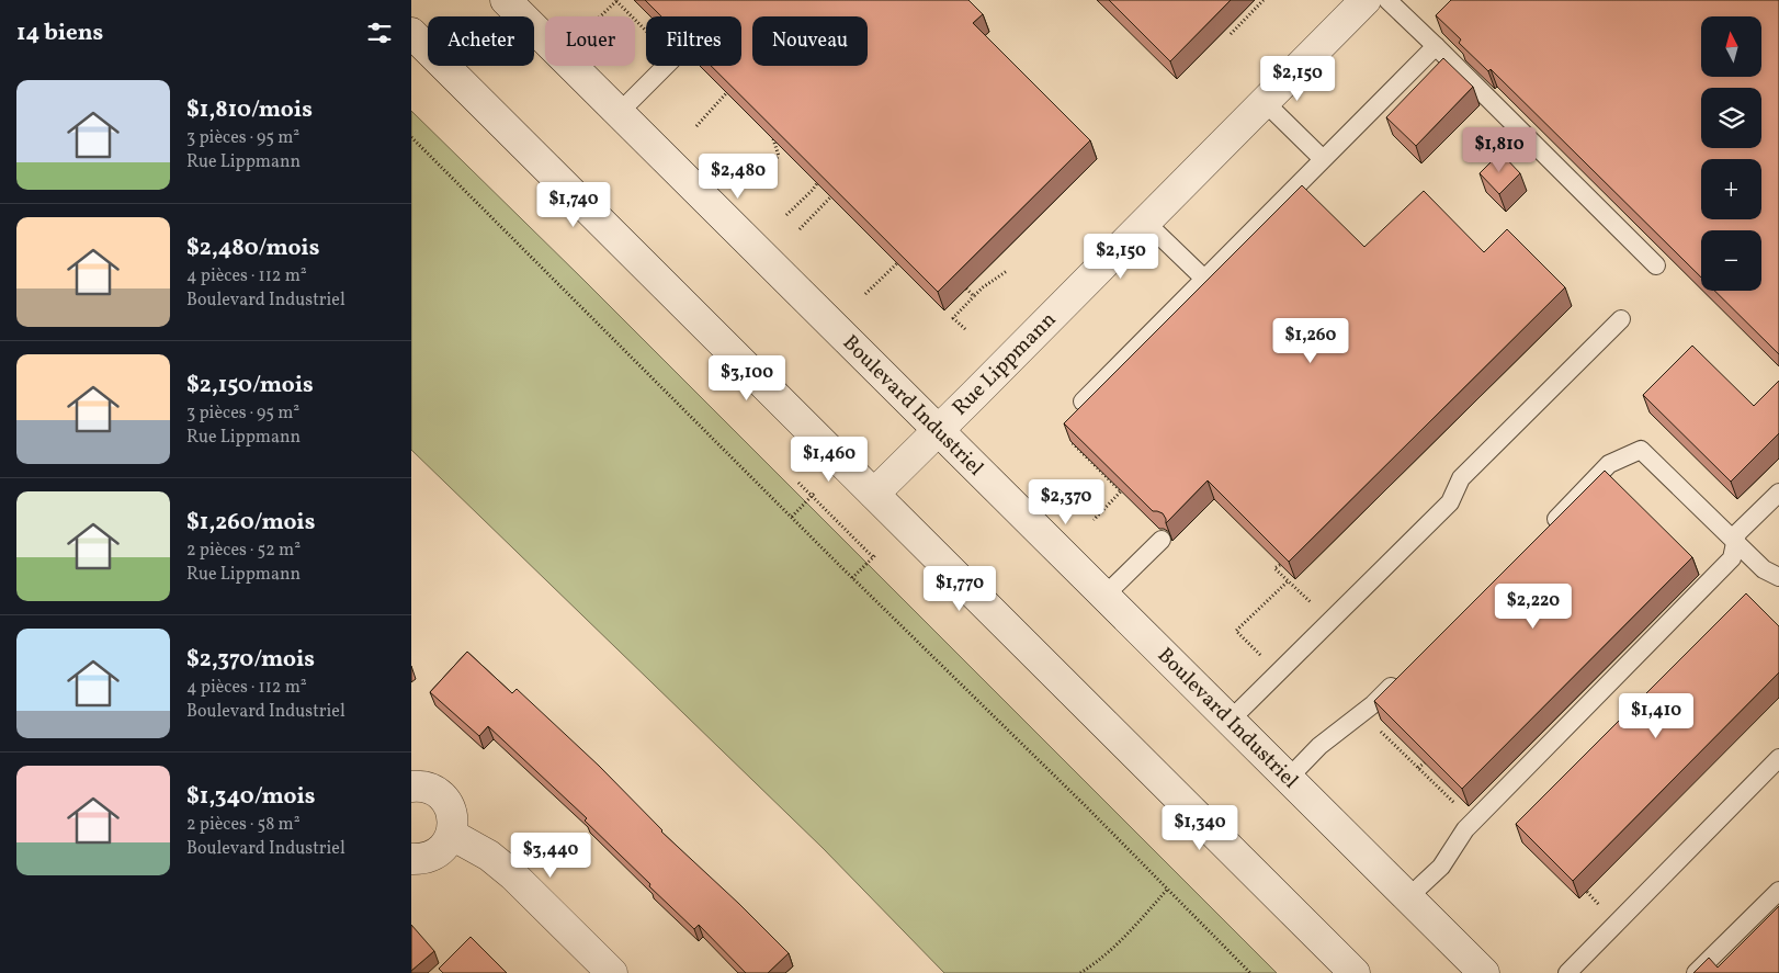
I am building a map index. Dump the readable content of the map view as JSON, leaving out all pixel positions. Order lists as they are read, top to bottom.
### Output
{
  "streets": {
    "street": ["Rue Lippmann", "Boulevard Industriel"]
  },
  "crossings": [
    ["Rue Lippmann", "Boulevard Industriel"]
  ],
  "north": "top",
  "page": {
    "heading": "14 biens",
    "map_buttons": ["+", "−"],
    "chip": [
      "Acheter",
      "Louer",
      "Filtres",
      "Nouveau"
    ],
    "price": [
      "$2,150",
      "$1,810",
      "$2,480",
      "$1,740",
      "$2,150",
      "$1,260",
      "$3,100",
      "$1,460",
      "$2,370",
      "$1,770",
      "$2,220",
      "$1,410",
      "$1,340",
      "$3,440"
    ],
    "list": [
      {
        "name": "$1,810/mois",
        "note": "3 pièces · 95 m² · Rue Lippmann"
      },
      {
        "name": "$2,480/mois",
        "note": "4 pièces · 112 m² · Boulevard Industriel"
      },
      {
        "name": "$2,150/mois",
        "note": "3 pièces · 95 m² · Rue Lippmann"
      },
      {
        "name": "$1,260/mois",
        "note": "2 pièces · 52 m² · Rue Lippmann"
      },
      {
        "name": "$2,370/mois",
        "note": "4 pièces · 112 m² · Boulevard Industriel"
      },
      {
        "name": "$1,340/mois",
        "note": "2 pièces · 58 m² · Boulevard Industriel"
      }
    ]
  }
}
